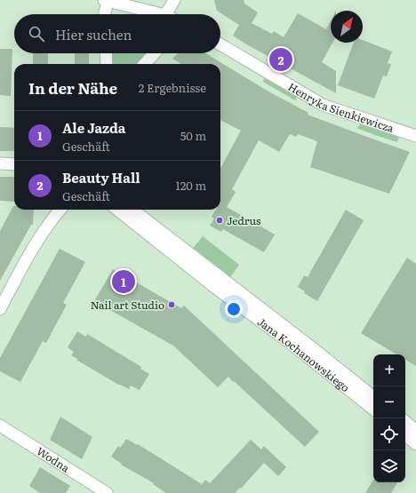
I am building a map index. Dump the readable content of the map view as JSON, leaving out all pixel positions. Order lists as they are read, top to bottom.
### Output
{
  "streets": {
    "street": ["Henryka Sienkiewicza", "Jana Kochanowskiego", "Wodna"]
  },
  "places": ["Jedrus", "Nail art Studio"],
  "north": "top right",
  "page": {
    "search": "Hier suchen",
    "pins": ["2", "1"],
    "heading": ["In der Nähe", "2 Ergebnisse"],
    "list": [
      {
        "mark": "1",
        "name": "Ale Jazda",
        "note": "Geschäft",
        "value": "50 m"
      },
      {
        "mark": "2",
        "name": "Beauty Hall",
        "note": "Geschäft",
        "value": "120 m"
      }
    ],
    "map_buttons": ["+", "−"]
  }
}
